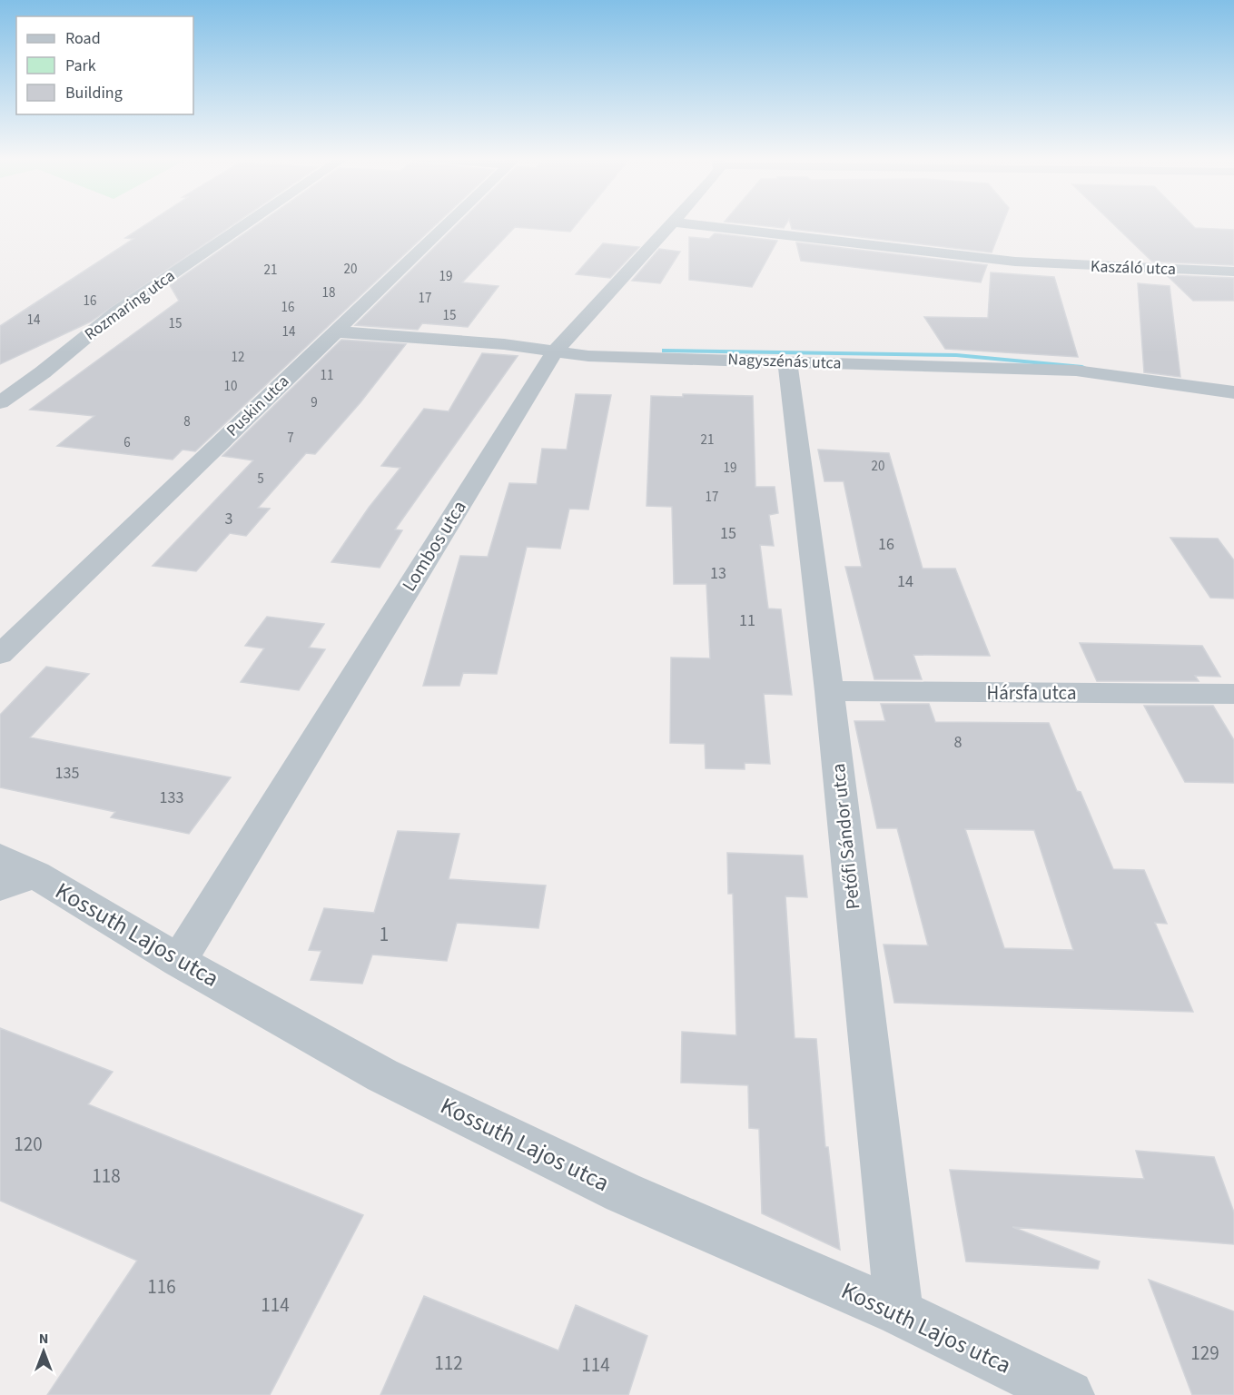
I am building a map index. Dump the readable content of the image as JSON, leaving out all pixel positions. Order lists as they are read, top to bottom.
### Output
{
  "streets": {
    "street": [
      "Kaszáló utca",
      "Rozmaring utca",
      "Nagyszénás utca",
      "Puskin utca",
      "Lombos utca",
      "Hársfa utca",
      "Petőfi Sándor utca",
      "Kossuth Lajos utca"
    ]
  },
  "crossings": [
    ["Nagyszénás utca", "Puskin utca"],
    ["Nagyszénás utca", "Lombos utca"],
    ["Nagyszénás utca", "Petőfi Sándor utca"],
    ["Lombos utca", "Kossuth Lajos utca"],
    ["Hársfa utca", "Petőfi Sándor utca"],
    ["Petőfi Sándor utca", "Kossuth Lajos utca"]
  ],
  "house_numbers": [
    "20",
    "21",
    "19",
    "18",
    "17",
    "16",
    "16",
    "15",
    "14",
    "15",
    "14",
    "12",
    "11",
    "10",
    "9",
    "8",
    "7",
    "21",
    "6",
    "20",
    "19",
    "5",
    "17",
    "3",
    "15",
    "16",
    "13",
    "14",
    "11",
    "8",
    "135",
    "133",
    "1",
    "120",
    "118",
    "116",
    "114",
    "129",
    "112",
    "114"
  ],
  "legend": ["Road", "Park", "Building"],
  "north": "top"
}
